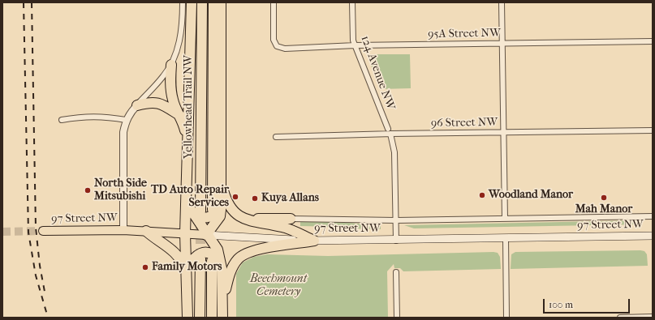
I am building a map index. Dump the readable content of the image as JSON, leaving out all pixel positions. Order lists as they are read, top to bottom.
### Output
{
  "streets": {
    "highway": ["Yellowhead Trail NW"],
    "main road": ["97 Street NW"],
    "street": ["95A Street NW", "124 Avenue NW", "96 Street NW"]
  },
  "crossings": [
    ["95A Street NW", "124 Avenue NW"],
    ["124 Avenue NW", "96 Street NW"],
    ["124 Avenue NW", "97 Street NW"]
  ],
  "parks": ["Beechmount Cemetery"],
  "places": [
    "North Side Mitsubishi",
    "Woodland Manor",
    "TD Auto Repair Services",
    "Mah Manor",
    "Kuya Allans",
    "Family Motors"
  ],
  "scale_bar": "100 m"
}
